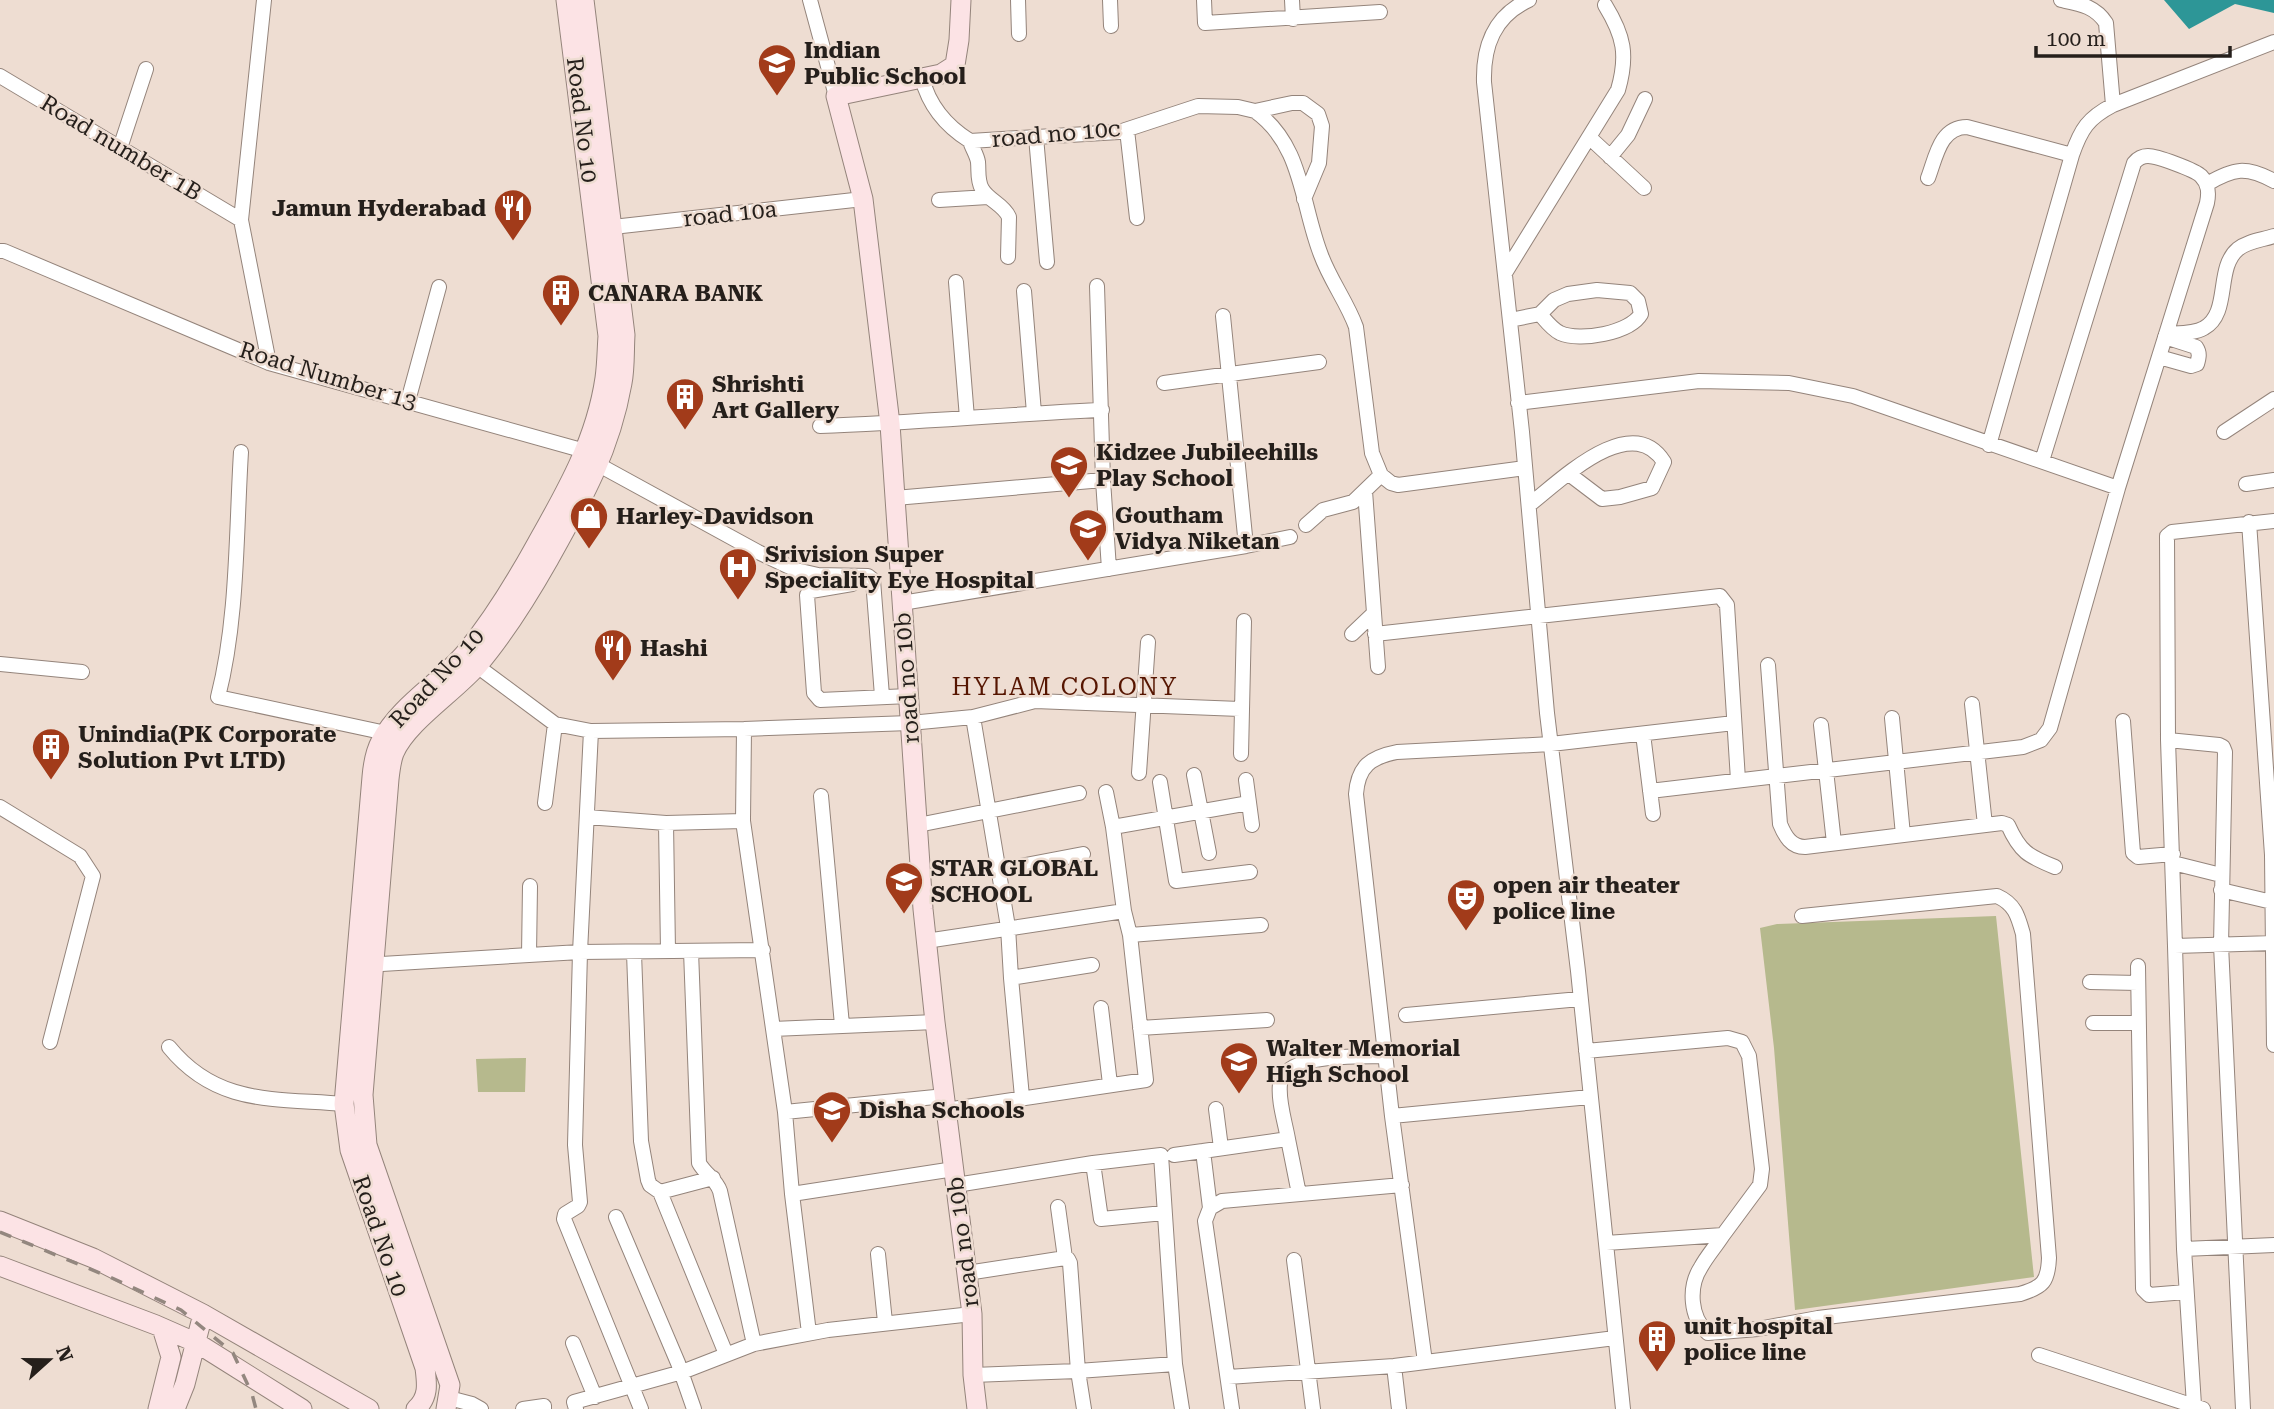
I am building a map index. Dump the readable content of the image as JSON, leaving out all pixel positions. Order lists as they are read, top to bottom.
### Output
{
  "streets": {
    "main road": ["Road No 10", "road no 10b"],
    "street": [
      "road no 10c",
      "Road number 1B",
      "road 10a",
      "Road Number 13"
    ]
  },
  "crossings": [
    ["Road No 10", "road 10a"],
    ["Road No 10", "Road Number 13"],
    ["road 10a", "road no 10b"]
  ],
  "districts": ["HYLAM COLONY"],
  "places": {
    "school or university": [
      "Indian Public School",
      "Kidzee Jubileehills Play School",
      "Goutham Vidya Niketan",
      "STAR GLOBAL SCHOOL",
      "Walter Memorial High School",
      "Disha Schools"
    ],
    "restaurant": ["Jamun Hyderabad", "Hashi"],
    "building": [
      "CANARA BANK",
      "Shrishti Art Gallery",
      "Unindia(PK Corporate Solution Pvt LTD)",
      "unit hospital police line"
    ],
    "shop": ["Harley-Davidson"],
    "hospital": ["Srivision Super Speciality Eye Hospital"],
    "theatre": ["open air theater police line"]
  },
  "scale_bar": "100 m",
  "north": "right"
}
